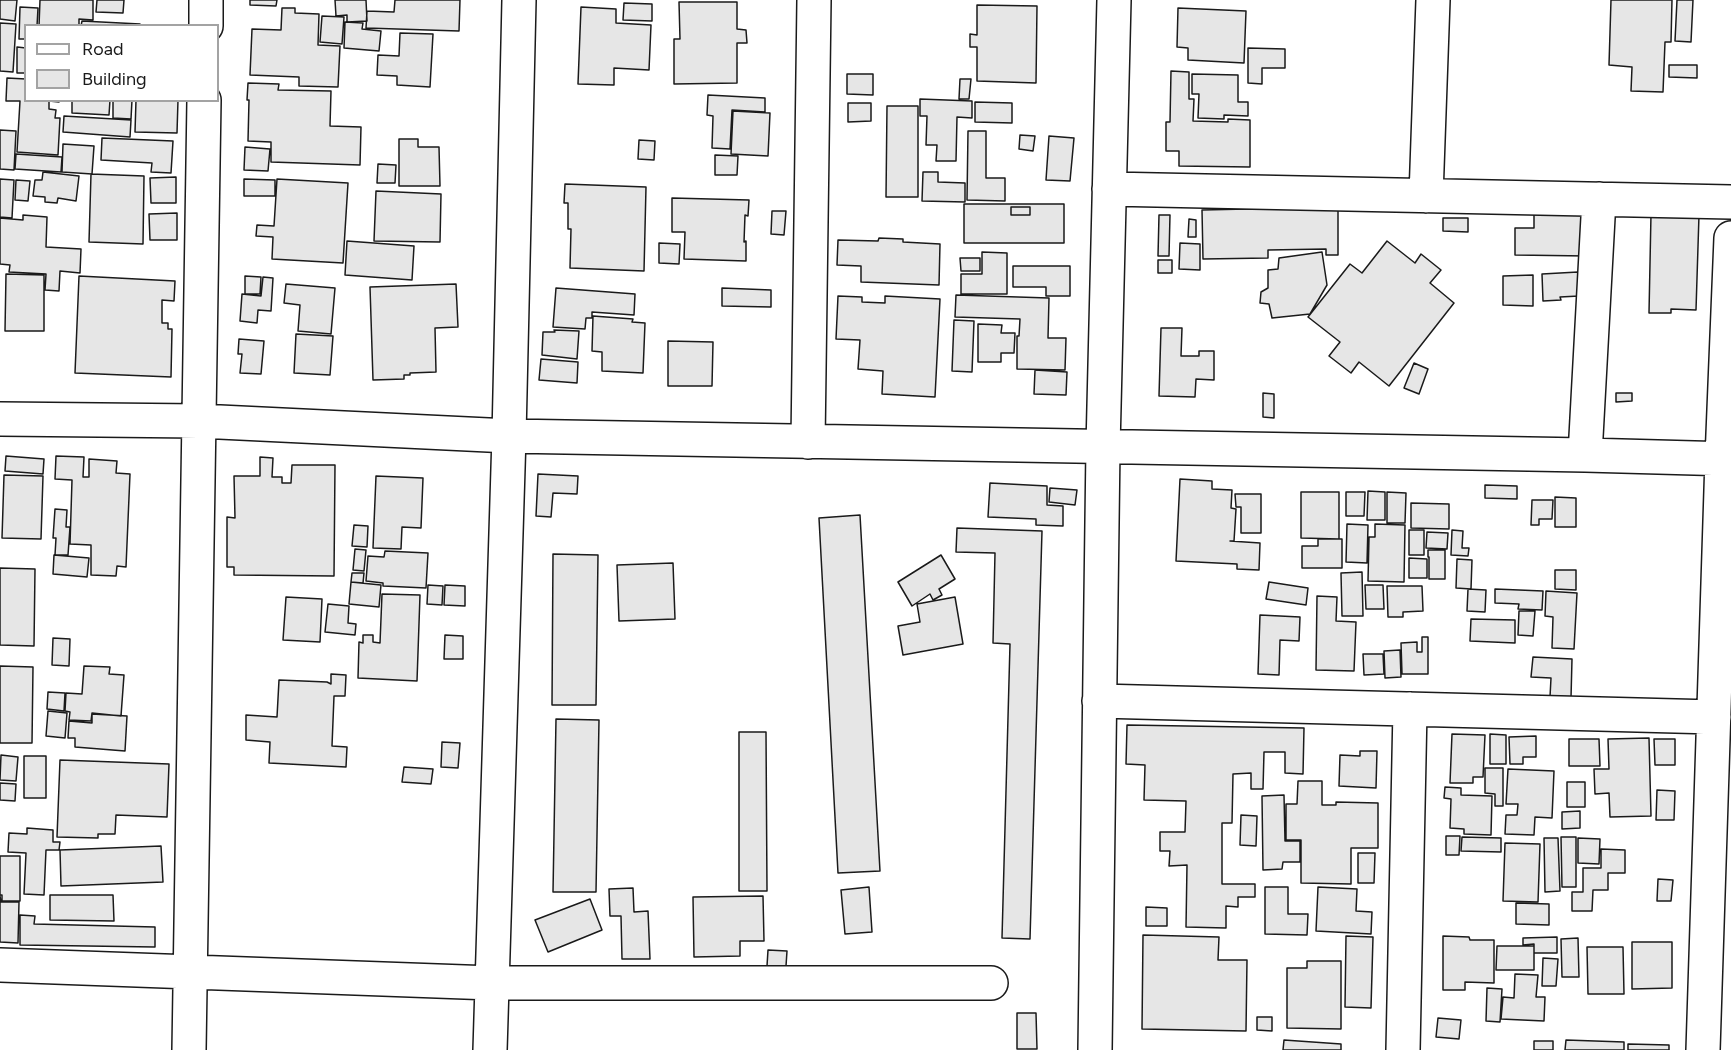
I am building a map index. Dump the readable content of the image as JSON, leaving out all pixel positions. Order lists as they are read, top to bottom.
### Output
{
  "legend": ["Road", "Building"]
}
